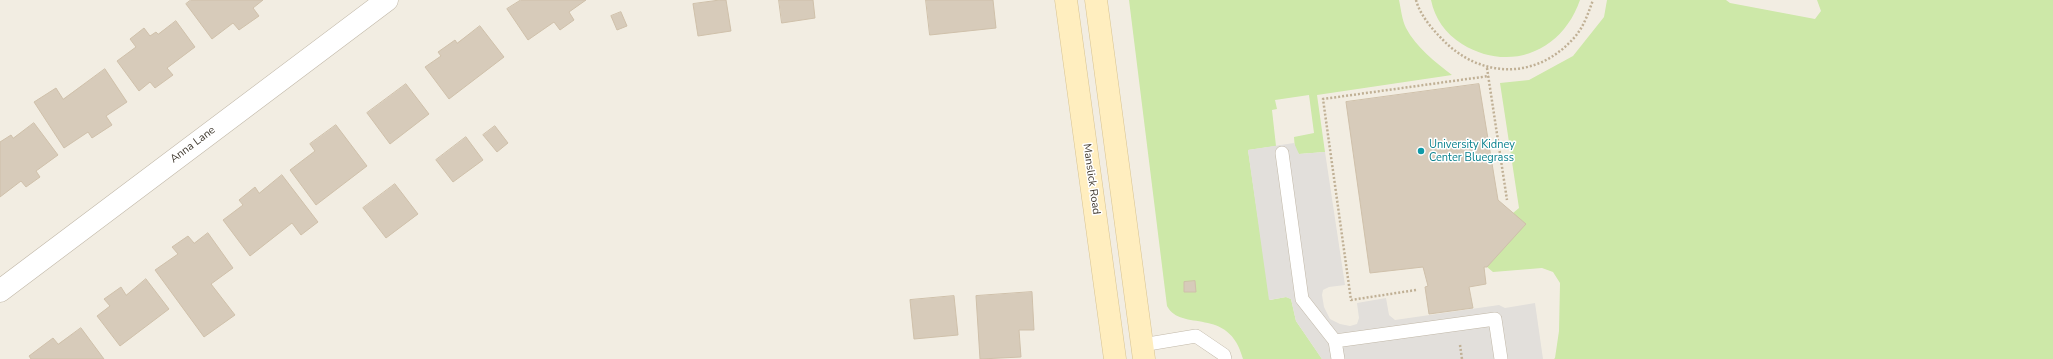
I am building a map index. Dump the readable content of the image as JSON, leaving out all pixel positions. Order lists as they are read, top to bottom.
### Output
{
  "streets": {
    "main road": ["Manslick Road"],
    "street": ["Anna Lane"]
  },
  "places": ["University Kidney Center Bluegrass"]
}
